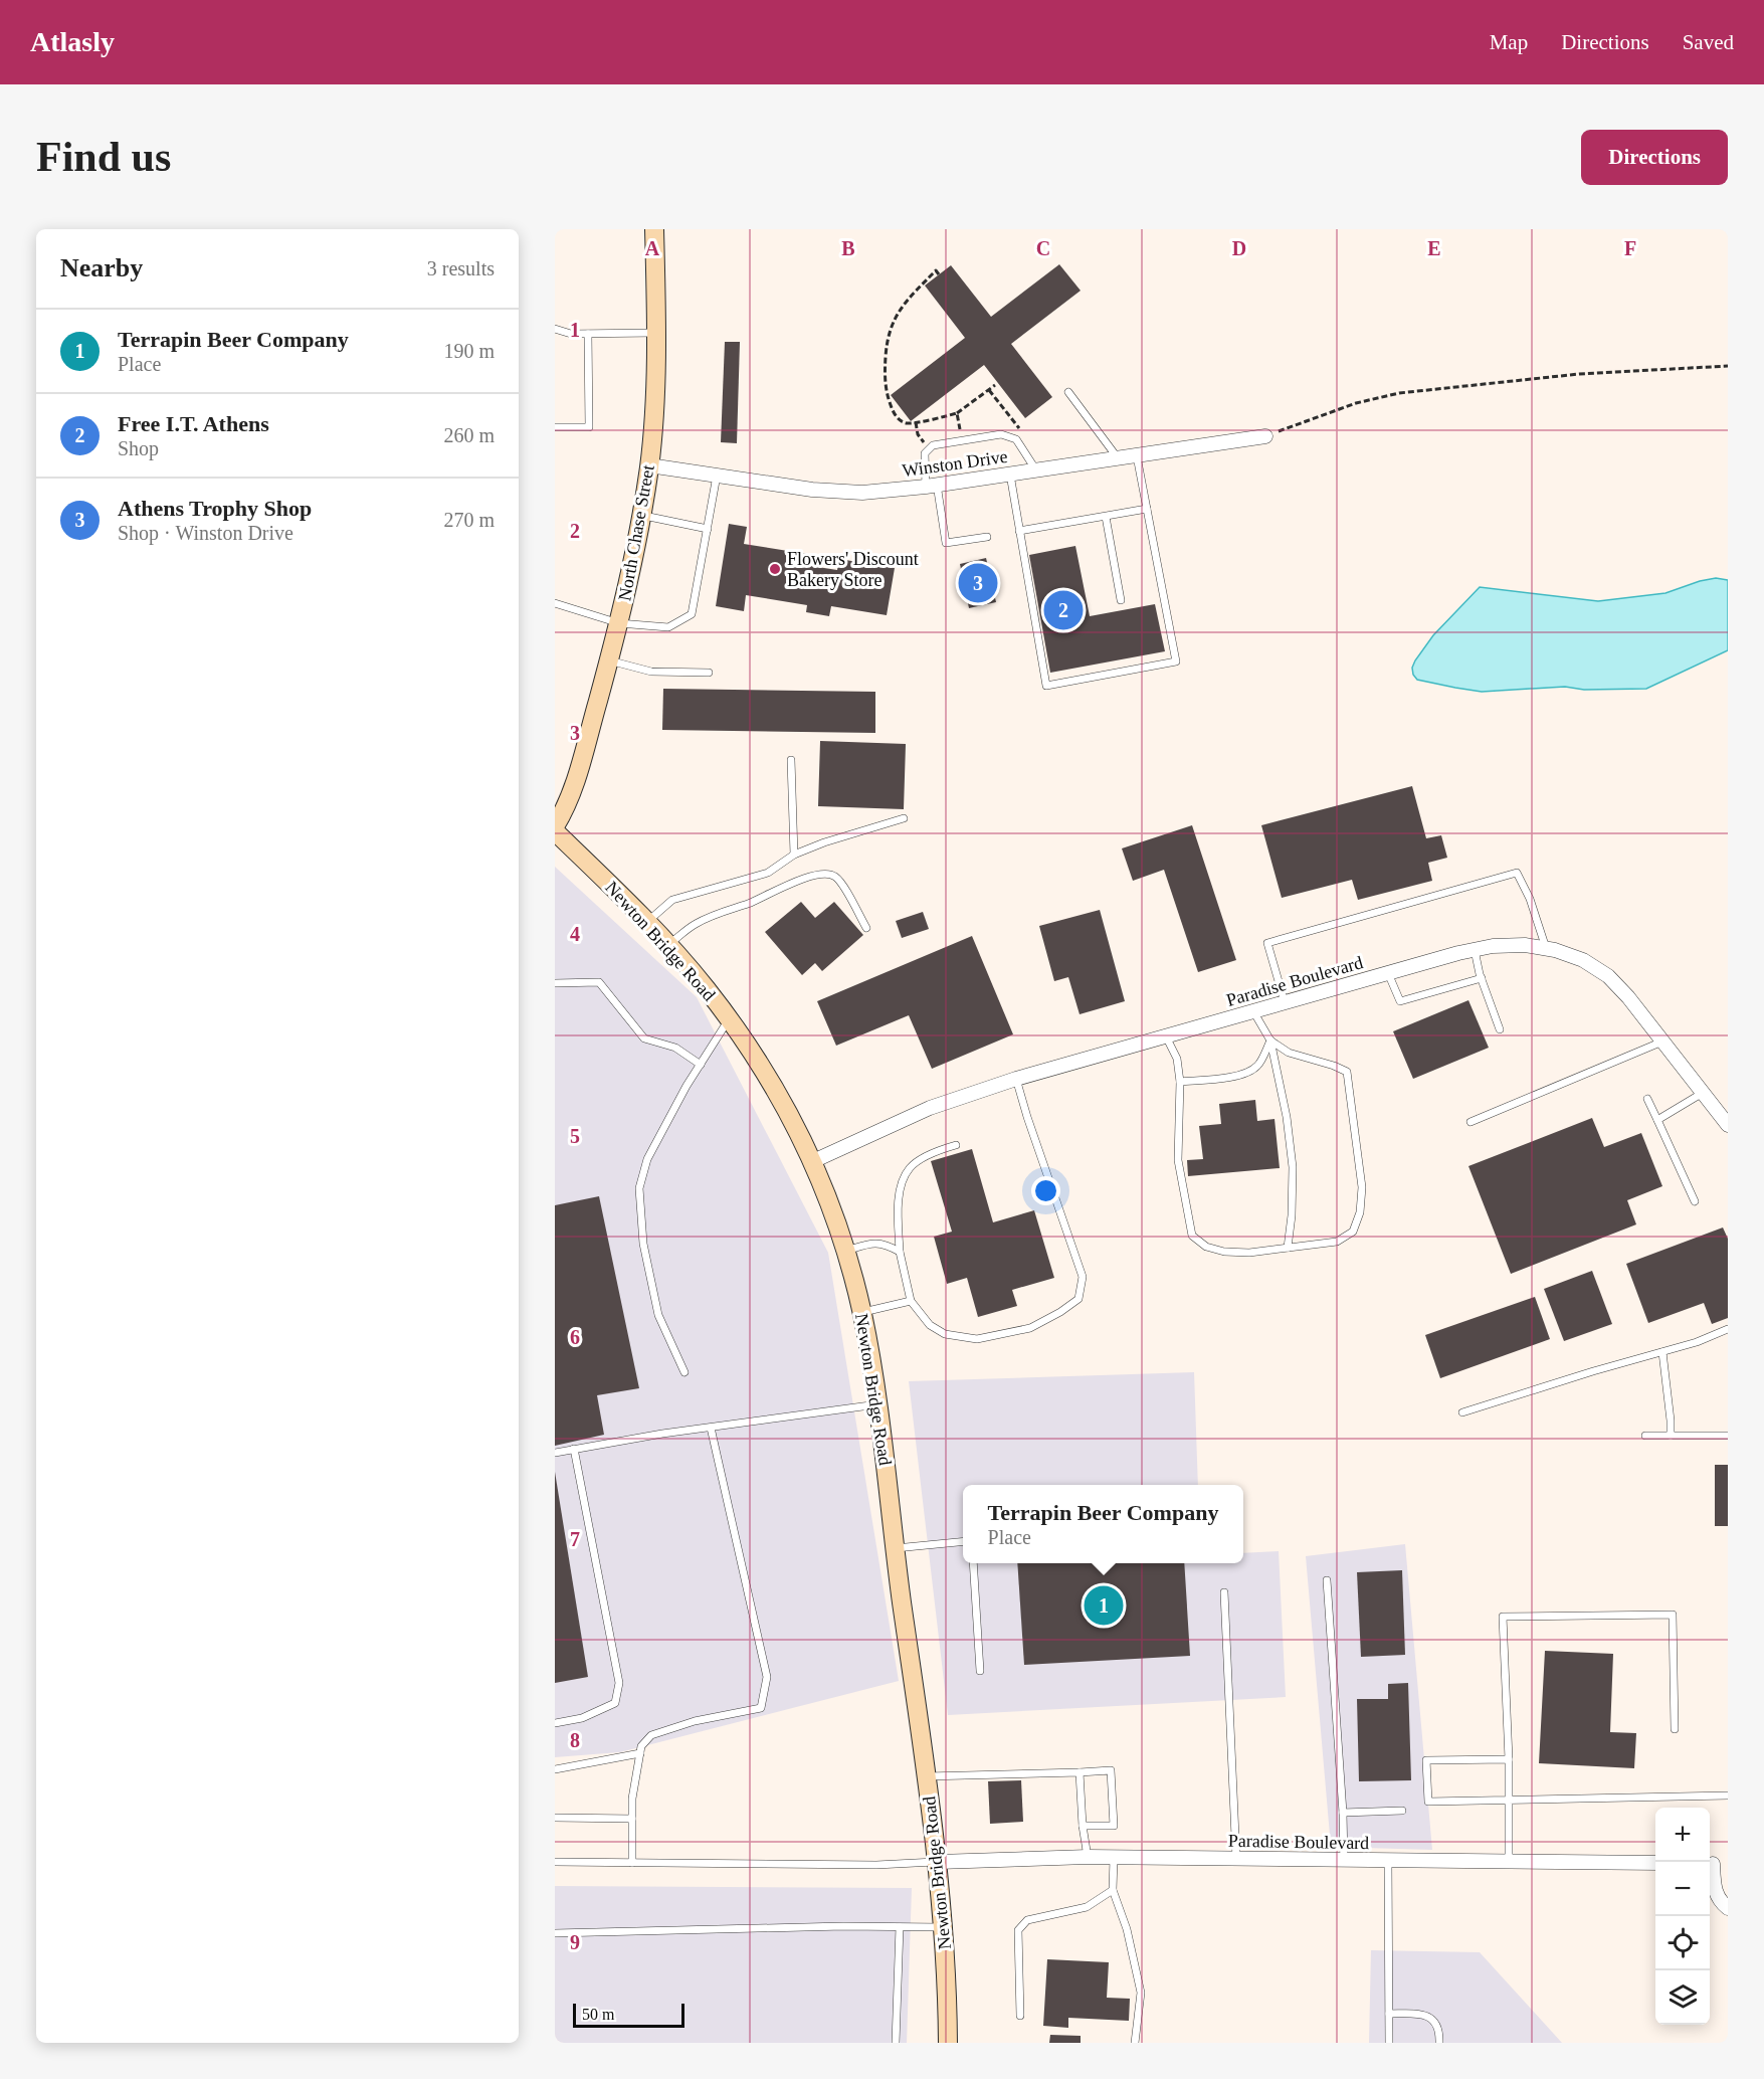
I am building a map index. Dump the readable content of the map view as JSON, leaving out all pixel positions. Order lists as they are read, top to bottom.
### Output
{
  "streets": {
    "main road": ["North Chase Street", "Newton Bridge Road"],
    "street": ["Winston Drive", "Paradise Boulevard"]
  },
  "crossings": [
    ["Winston Drive", "North Chase Street"],
    ["Newton Bridge Road", "Paradise Boulevard"]
  ],
  "places": ["Flowers' Discount Bakery Store"],
  "scale_bar": "50 m",
  "page": {
    "header": "Atlasly",
    "nav": ["Map", "Directions", "Saved"],
    "buttons": "Directions",
    "title": "Find us",
    "heading": ["Nearby", "3 results"],
    "list": [
      {
        "mark": "1",
        "name": "Terrapin Beer Company",
        "note": "Place",
        "value": "190 m"
      },
      {
        "mark": "2",
        "name": "Free I.T. Athens",
        "note": "Shop",
        "value": "260 m"
      },
      {
        "mark": "3",
        "name": "Athens Trophy Shop",
        "note": "Shop · Winston Drive",
        "value": "270 m"
      }
    ],
    "pins": ["3", "2", "1"],
    "popup": ["Terrapin Beer Company", "Place"],
    "map_buttons": ["+", "−"],
    "scale": "50 m"
  },
  "grid": {
    "columns": [
      "A",
      "B",
      "C",
      "D",
      "E",
      "F"
    ],
    "rows": [
      "1",
      "2",
      "3",
      "4",
      "5",
      "6",
      "7",
      "8",
      "9"
    ]
  }
}
